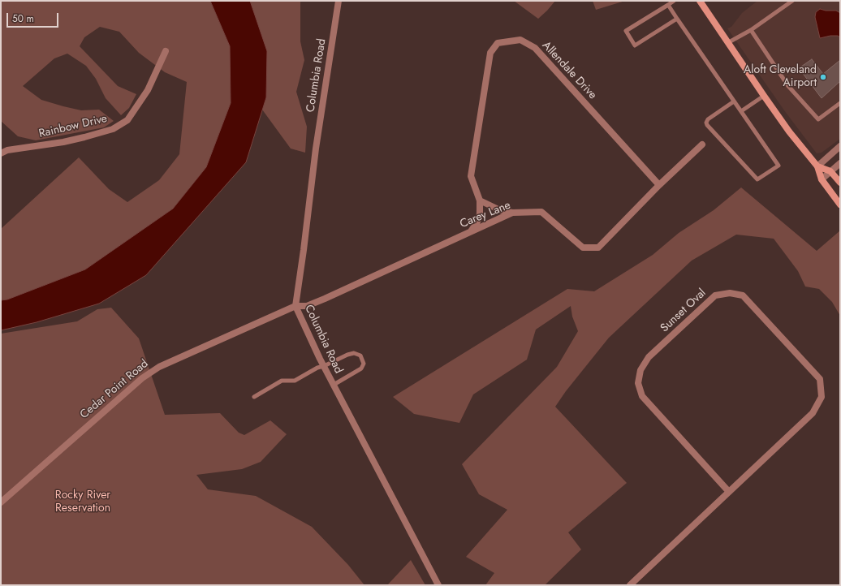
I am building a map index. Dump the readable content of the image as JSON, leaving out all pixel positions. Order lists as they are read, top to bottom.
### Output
{
  "streets": {
    "street": [
      "Allendale Drive",
      "Columbia Road",
      "Rainbow Drive",
      "Carey Lane",
      "Sunset Oval",
      "Cedar Point Road"
    ]
  },
  "crossings": [
    ["Allendale Drive", "Carey Lane"],
    ["Columbia Road", "Carey Lane"],
    ["Columbia Road", "Cedar Point Road"],
    ["Carey Lane", "Cedar Point Road"]
  ],
  "parks": ["Rocky River Reservation"],
  "places": ["Aloft Cleveland Airport"],
  "scale_bar": "50 m"
}
